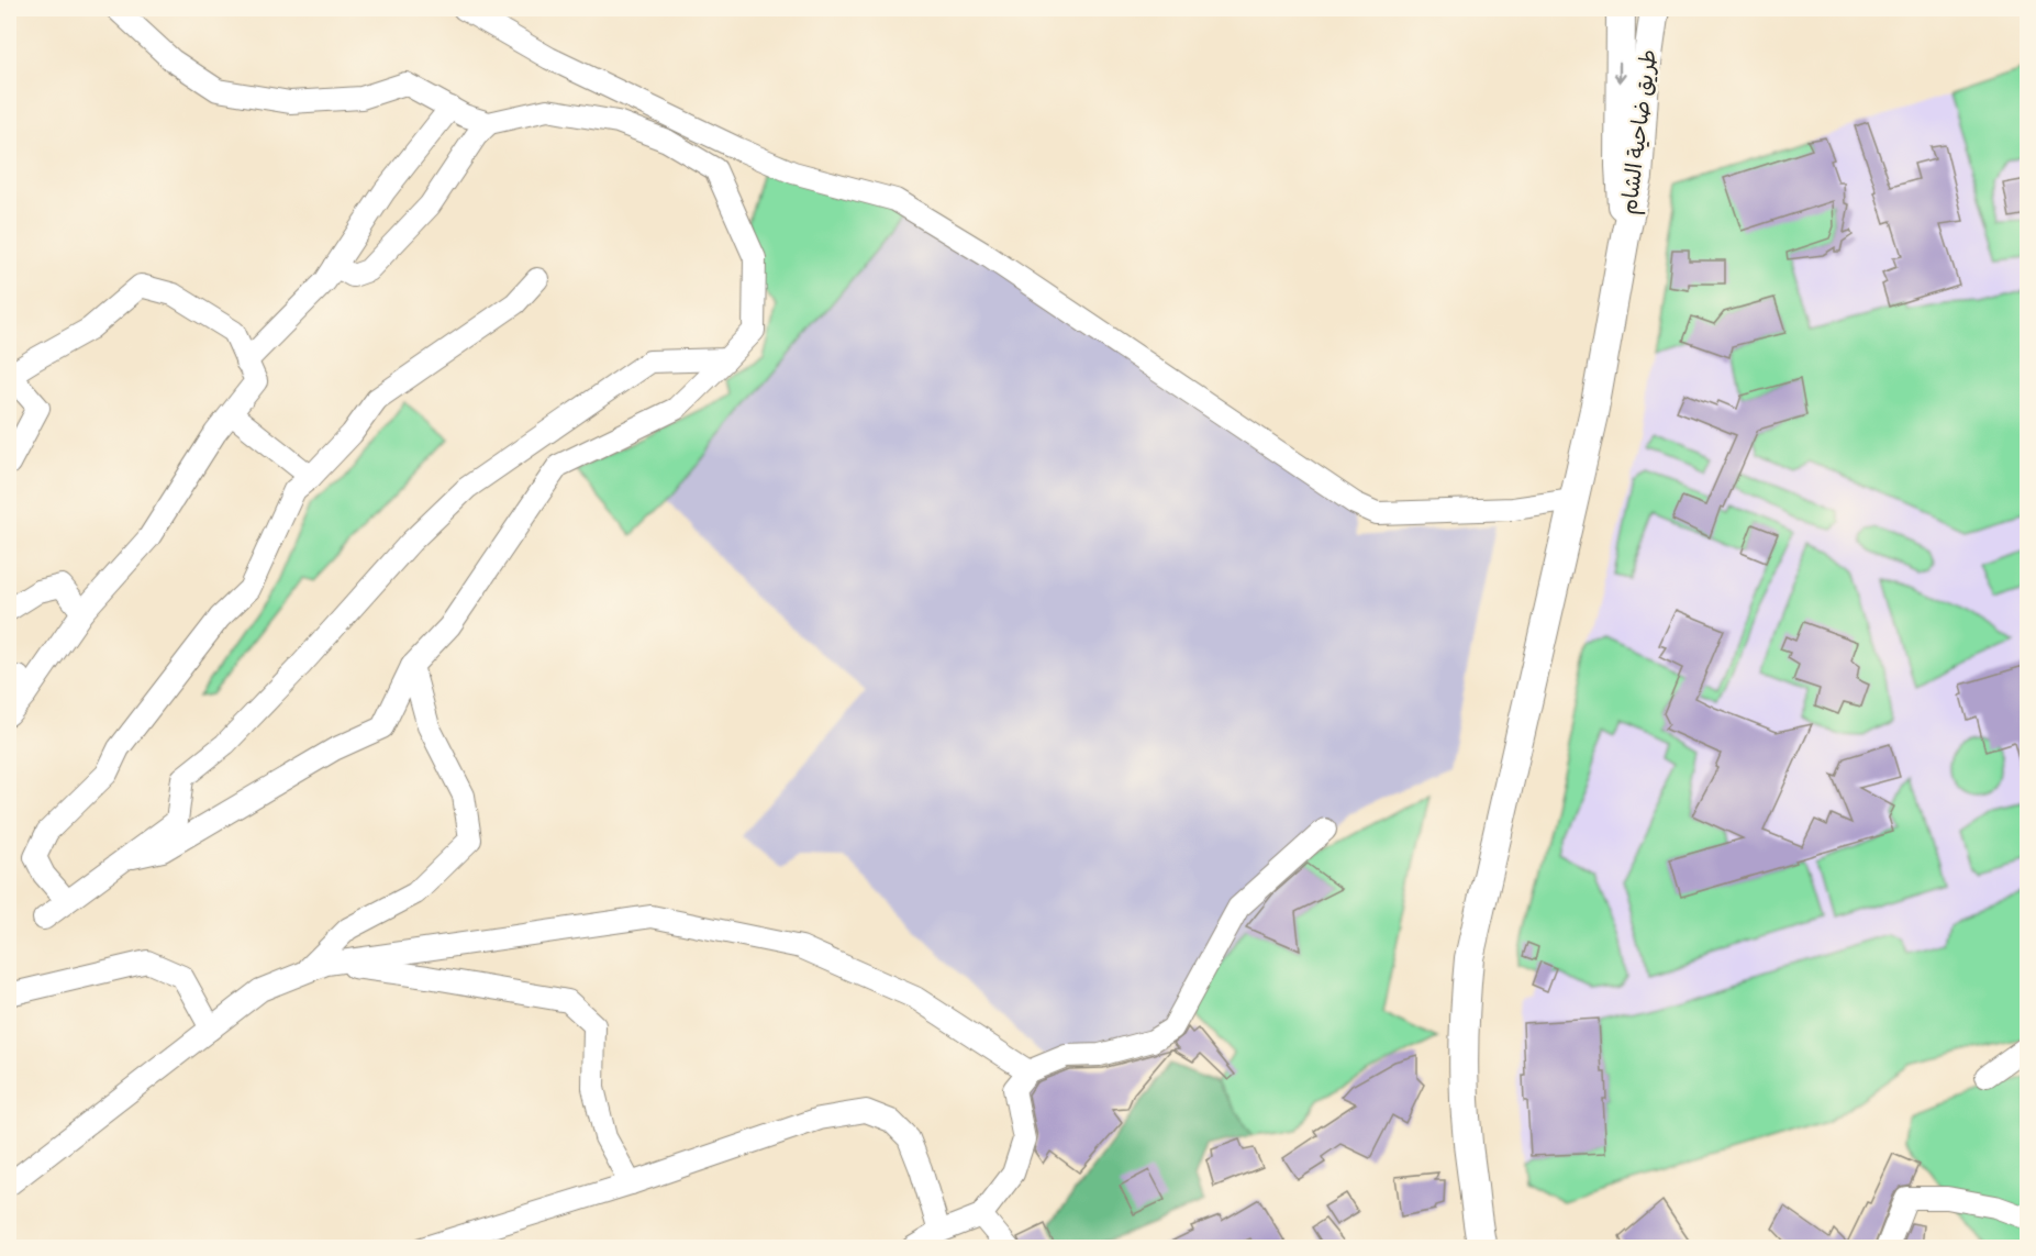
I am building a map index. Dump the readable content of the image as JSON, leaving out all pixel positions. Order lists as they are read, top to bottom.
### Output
{
  "streets": {
    "main road": ["طريق ضاحية الشام"]
  }
}
